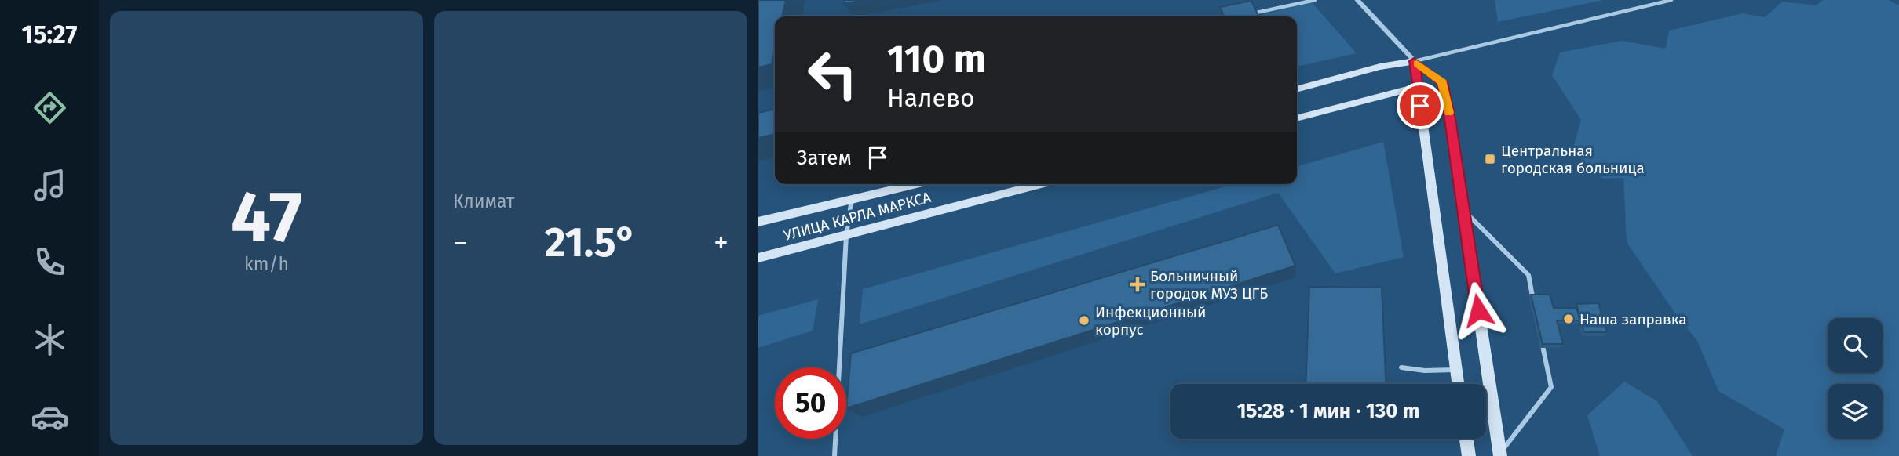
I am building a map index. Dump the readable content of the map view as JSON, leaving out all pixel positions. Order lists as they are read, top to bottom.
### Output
{
  "streets": {
    "main road": ["УЛИЦА КАРЛА МАРКСА"]
  },
  "places": {
    "transit": ["Центральная городская больница"],
    "health": ["Больничный городок МУЗ ЦГБ"],
    "other": ["Наша заправка", "Инфекционный корпус"]
  },
  "page": {
    "tabs": "15:27",
    "tile": [
      ["47", "km/h"],
      "Климат"
    ],
    "turn": ["110 m", "Налево"],
    "then": "Затем",
    "heat": ["−", "21.5°", "+"],
    "limit": "50",
    "trip": "15:28 · 1 мин · 130 m"
  }
}
